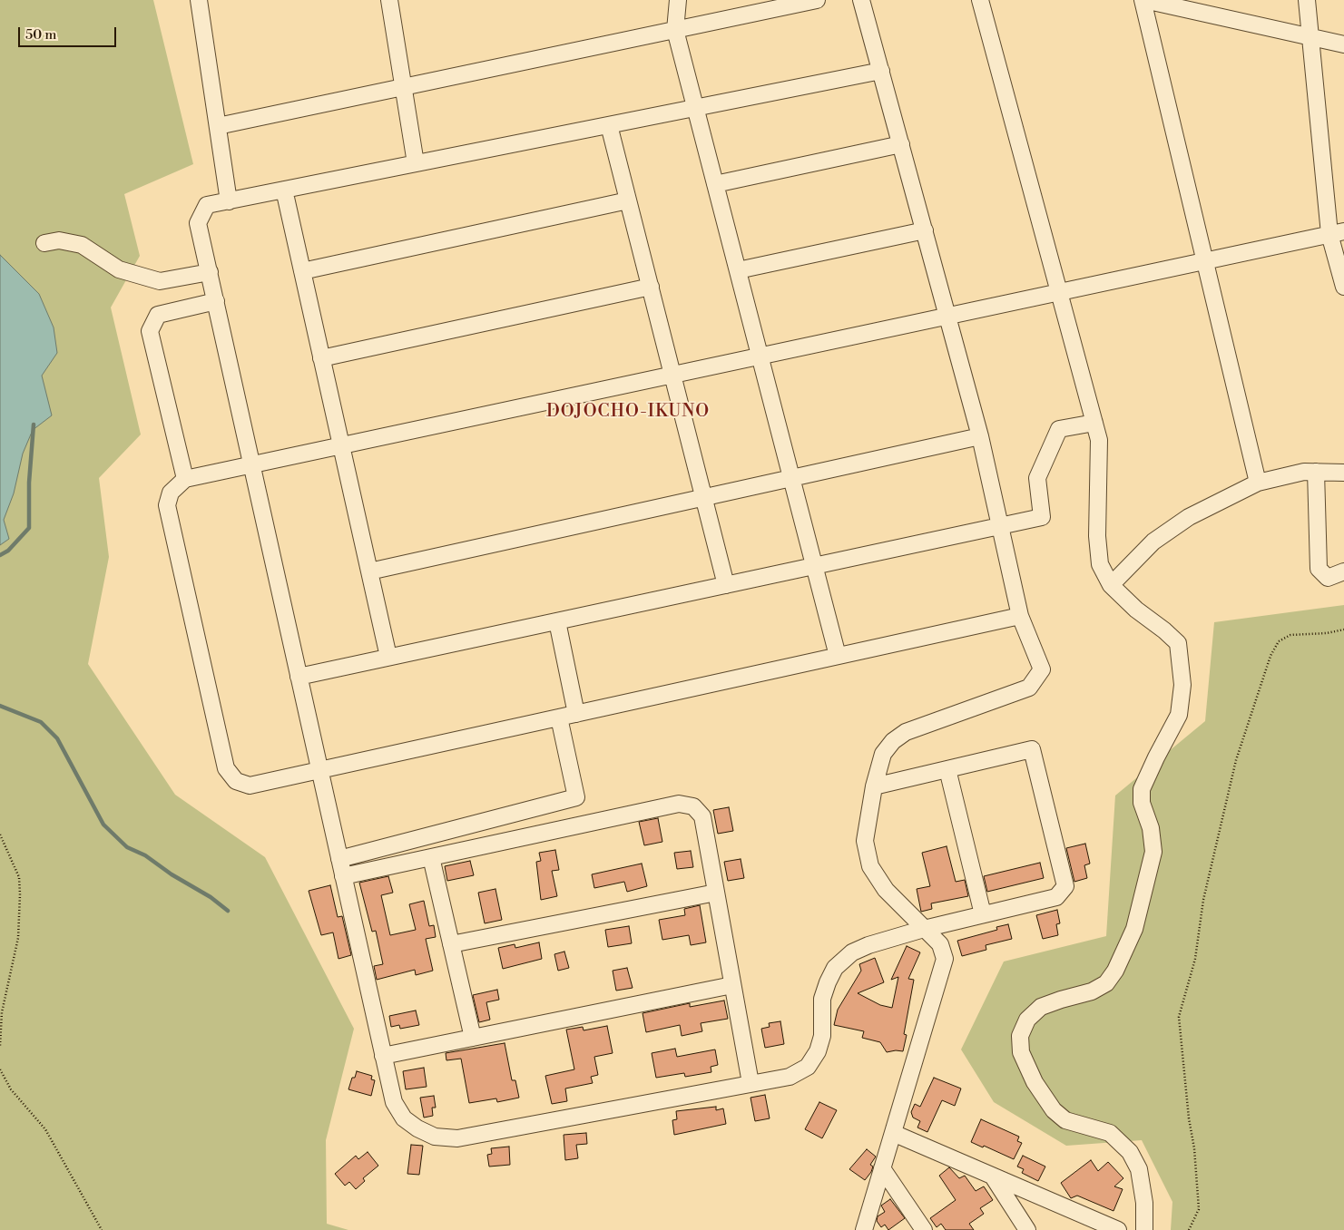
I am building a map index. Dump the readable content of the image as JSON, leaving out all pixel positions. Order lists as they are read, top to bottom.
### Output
{
  "districts": ["DOJOCHO-IKUNO"],
  "scale_bar": "50 m"
}
